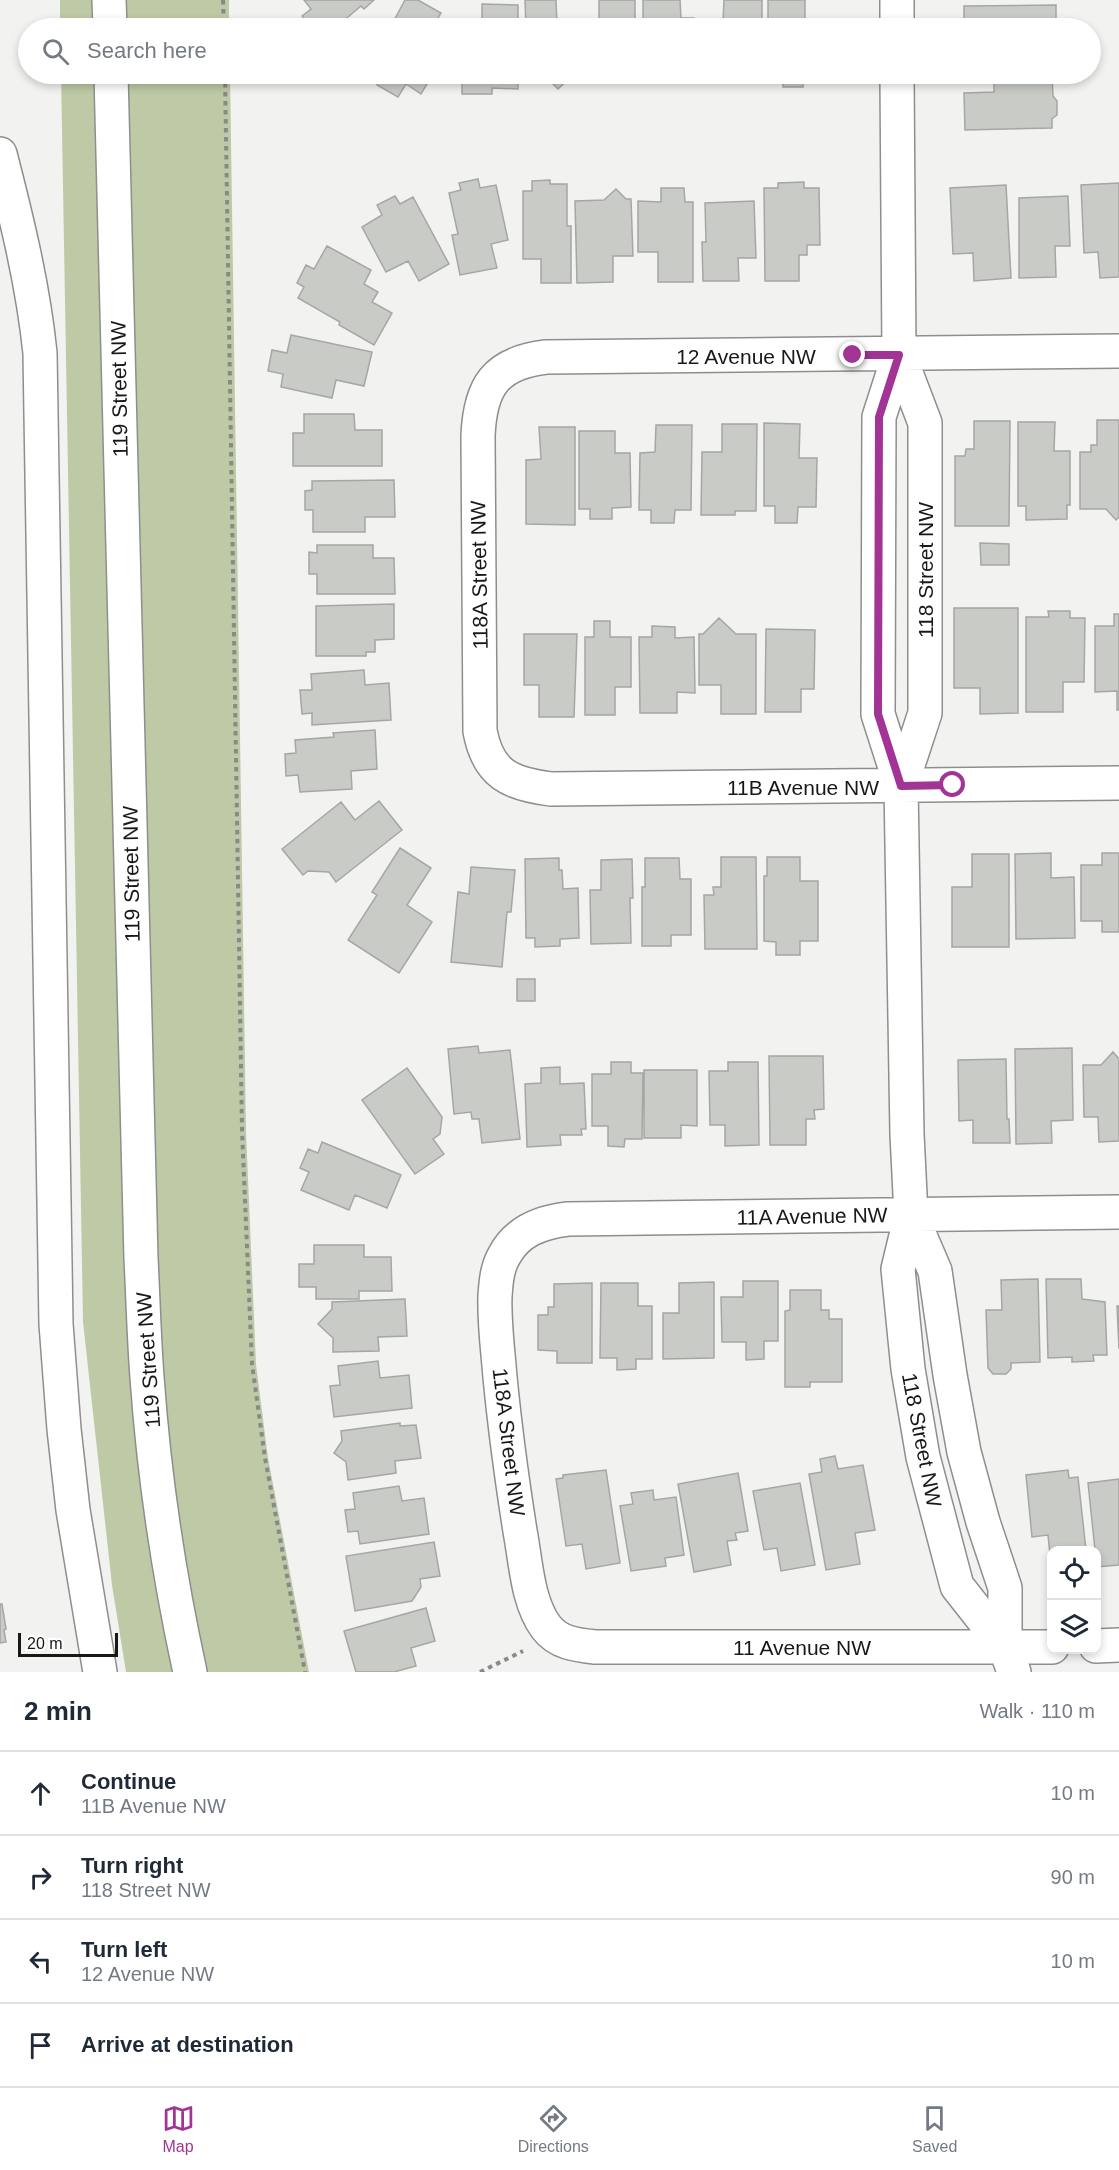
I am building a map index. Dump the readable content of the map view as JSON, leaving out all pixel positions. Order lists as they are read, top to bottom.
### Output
{
  "streets": {
    "street": [
      "12 Avenue NW",
      "119 Street NW",
      "118 Street NW",
      "118A Street NW",
      "11B Avenue NW",
      "11A Avenue NW",
      "11 Avenue NW"
    ]
  },
  "crossings": [
    ["12 Avenue NW", "118 Street NW"],
    ["12 Avenue NW", "118A Street NW"],
    ["118 Street NW", "11B Avenue NW"],
    ["118 Street NW", "11A Avenue NW"],
    ["118 Street NW", "11 Avenue NW"],
    ["118A Street NW", "11B Avenue NW"],
    ["118A Street NW", "11A Avenue NW"],
    ["118A Street NW", "11 Avenue NW"]
  ],
  "scale_bar": "20 m",
  "page": {
    "search": "Search here",
    "scale": "20 m",
    "heading": ["2 min", "Walk · 110 m"],
    "list": [
      ["Continue", "11B Avenue NW", "10 m"],
      ["Turn right", "118 Street NW", "90 m"],
      ["Turn left", "12 Avenue NW", "10 m"],
      "Arrive at destination"
    ],
    "nav": ["Map", "Directions", "Saved"]
  }
}
